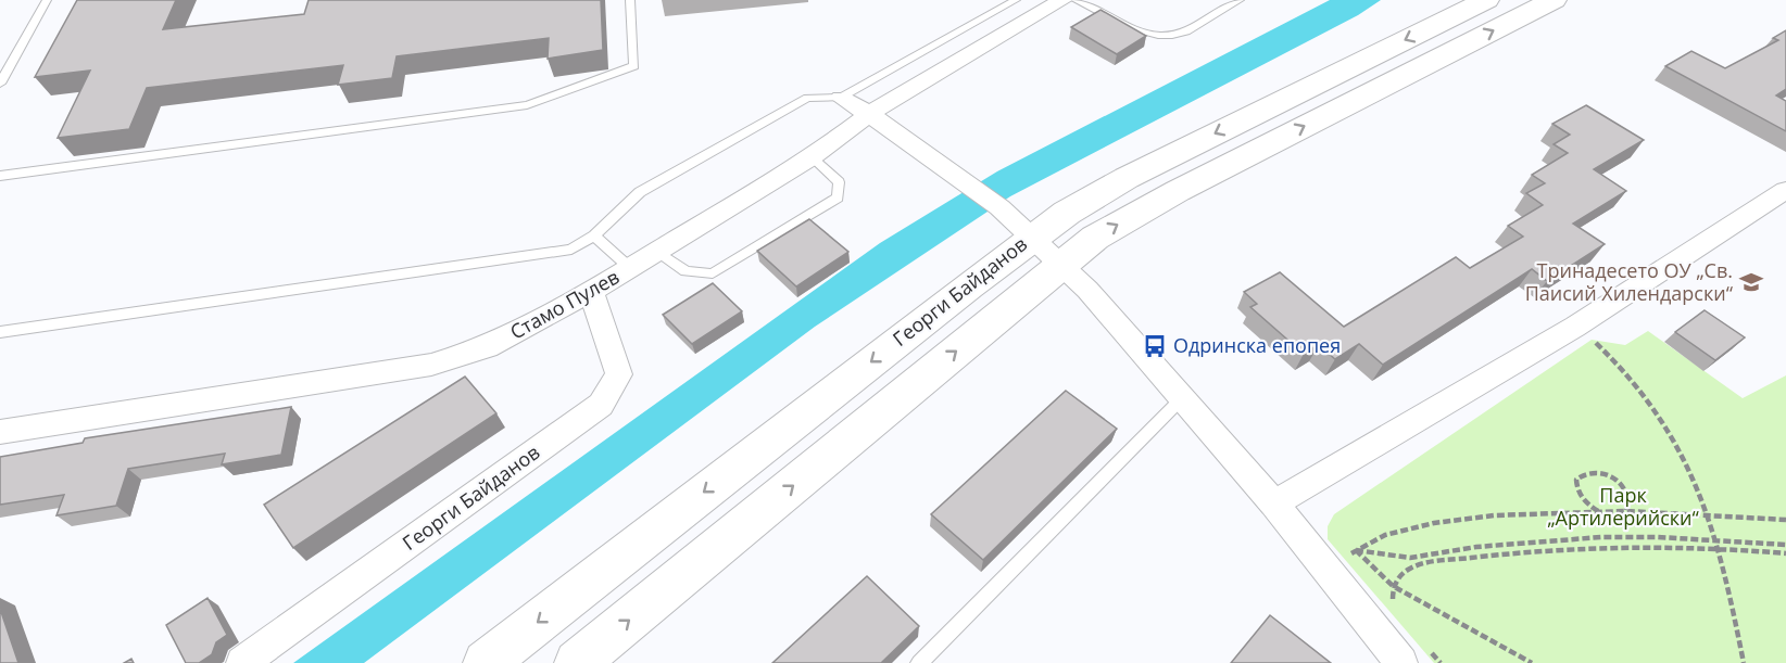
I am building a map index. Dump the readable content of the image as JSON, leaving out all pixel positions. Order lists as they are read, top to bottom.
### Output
{
  "streets": {
    "main road": ["Георги Байданов"],
    "street": ["Стамо Пулев"]
  },
  "crossings": [
    ["Георги Байданов", "Стамо Пулев"]
  ],
  "parks": ["Парк „Артилерийски“"],
  "places": {
    "school or university": ["Тринадесето ОУ „Св. Паисий Хилендарски“"],
    "bus stop": ["Одринска епопея"]
  }
}
